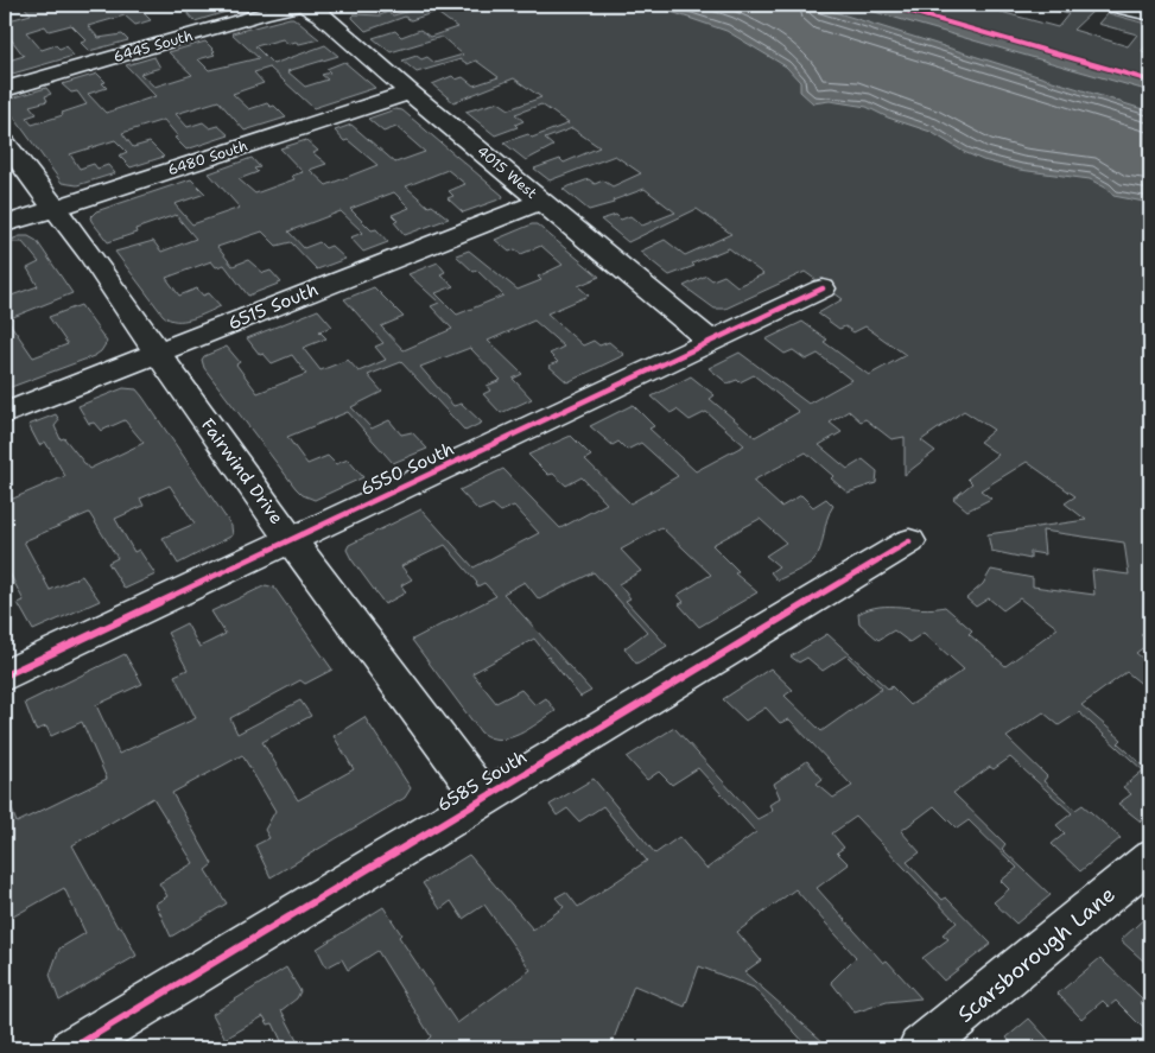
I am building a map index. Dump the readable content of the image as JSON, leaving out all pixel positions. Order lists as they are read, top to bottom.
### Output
{
  "streets": {
    "street": [
      "6445 South",
      "6480 South",
      "4015 West",
      "6515 South",
      "6550 South",
      "Fairwind Drive",
      "6585 South",
      "Scarsborough Lane"
    ]
  },
  "crossings": [
    ["6445 South", "4015 West"],
    ["6480 South", "4015 West"],
    ["6480 South", "Fairwind Drive"],
    ["4015 West", "6515 South"],
    ["4015 West", "6550 South"],
    ["6515 South", "Fairwind Drive"],
    ["6550 South", "Fairwind Drive"],
    ["Fairwind Drive", "6585 South"]
  ]
}
